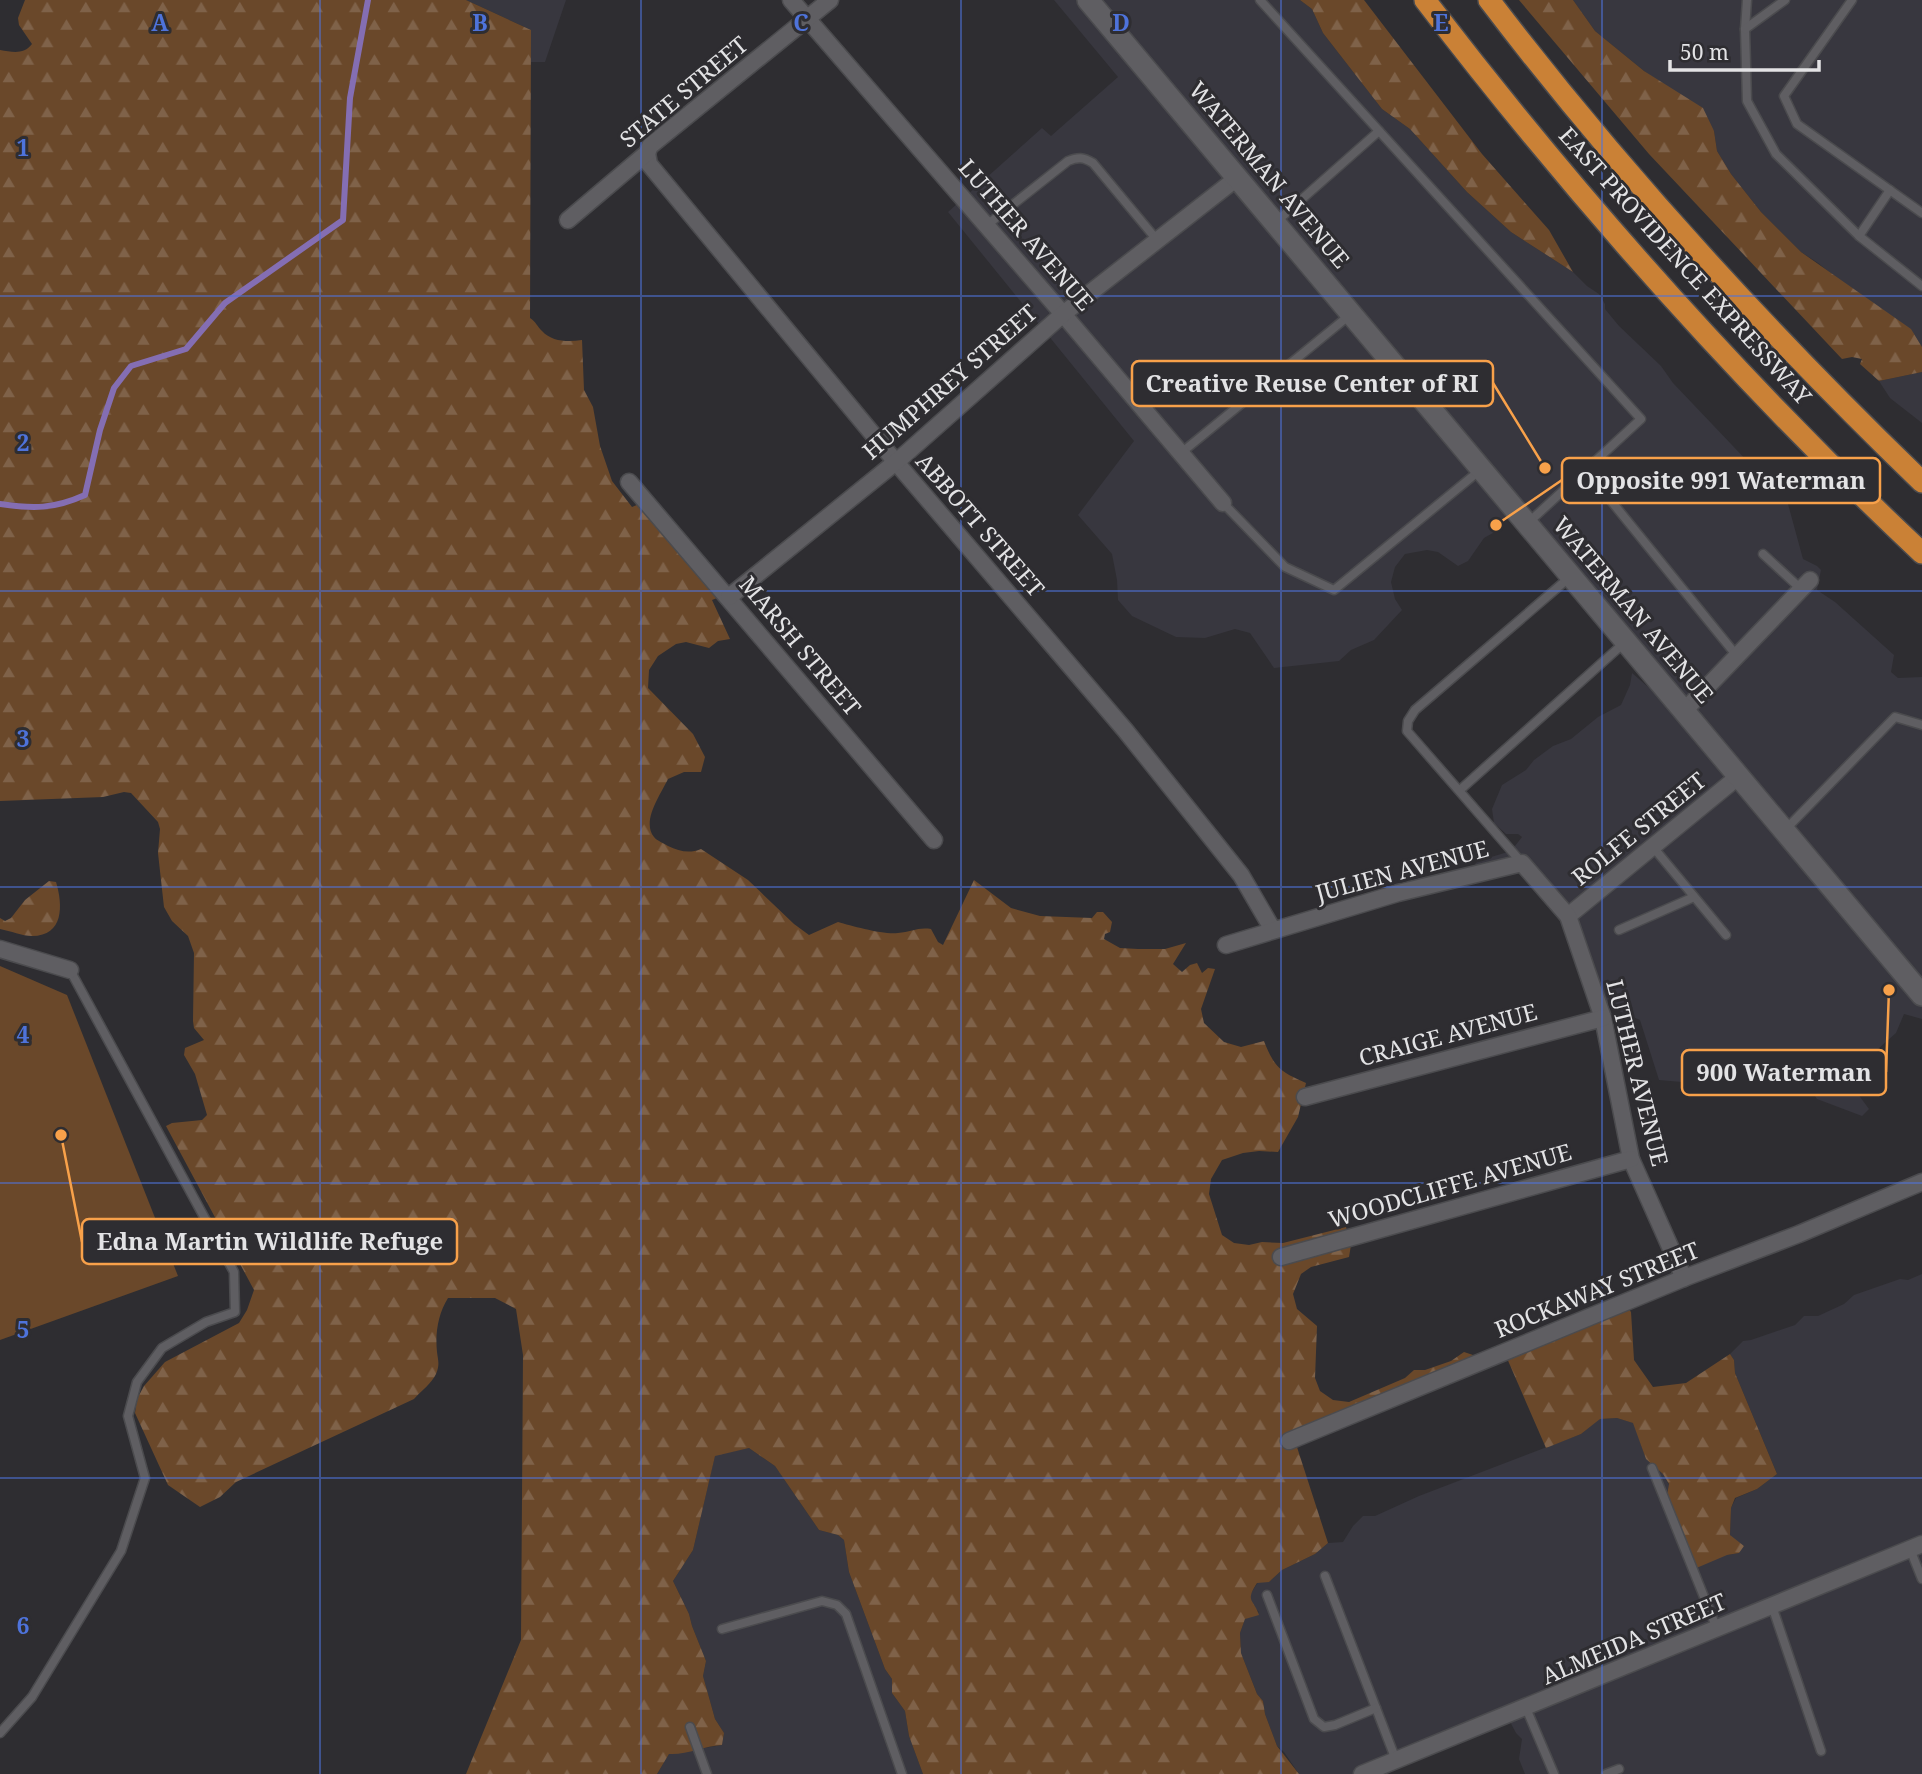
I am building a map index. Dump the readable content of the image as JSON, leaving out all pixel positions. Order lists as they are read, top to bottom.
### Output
{
  "streets": {
    "highway": ["EAST PROVIDENCE EXPRESSWAY"],
    "main road": ["WATERMAN AVENUE"],
    "street": [
      "STATE STREET",
      "LUTHER AVENUE",
      "HUMPHREY STREET",
      "ABBOTT STREET",
      "MARSH STREET",
      "ROLFE STREET",
      "JULIEN AVENUE",
      "CRAIGE AVENUE",
      "WOODCLIFFE AVENUE",
      "ROCKAWAY STREET",
      "ALMEIDA STREET"
    ]
  },
  "crossings": [
    ["STATE STREET", "LUTHER AVENUE"],
    ["STATE STREET", "ABBOTT STREET"],
    ["WATERMAN AVENUE", "HUMPHREY STREET"],
    ["WATERMAN AVENUE", "ROLFE STREET"],
    ["LUTHER AVENUE", "HUMPHREY STREET"],
    ["LUTHER AVENUE", "ROLFE STREET"],
    ["LUTHER AVENUE", "JULIEN AVENUE"],
    ["LUTHER AVENUE", "CRAIGE AVENUE"],
    ["LUTHER AVENUE", "WOODCLIFFE AVENUE"],
    ["LUTHER AVENUE", "ROCKAWAY STREET"],
    ["HUMPHREY STREET", "ABBOTT STREET"],
    ["HUMPHREY STREET", "MARSH STREET"],
    ["ABBOTT STREET", "JULIEN AVENUE"],
    ["ROLFE STREET", "JULIEN AVENUE"]
  ],
  "places": [
    "Creative Reuse Center of RI",
    "Opposite 991 Waterman",
    "900 Waterman",
    "Edna Martin Wildlife Refuge"
  ],
  "scale_bar": "50 m",
  "grid": {
    "columns": [
      "A",
      "B",
      "C",
      "D",
      "E"
    ],
    "rows": [
      "1",
      "2",
      "3",
      "4",
      "5",
      "6"
    ]
  }
}
